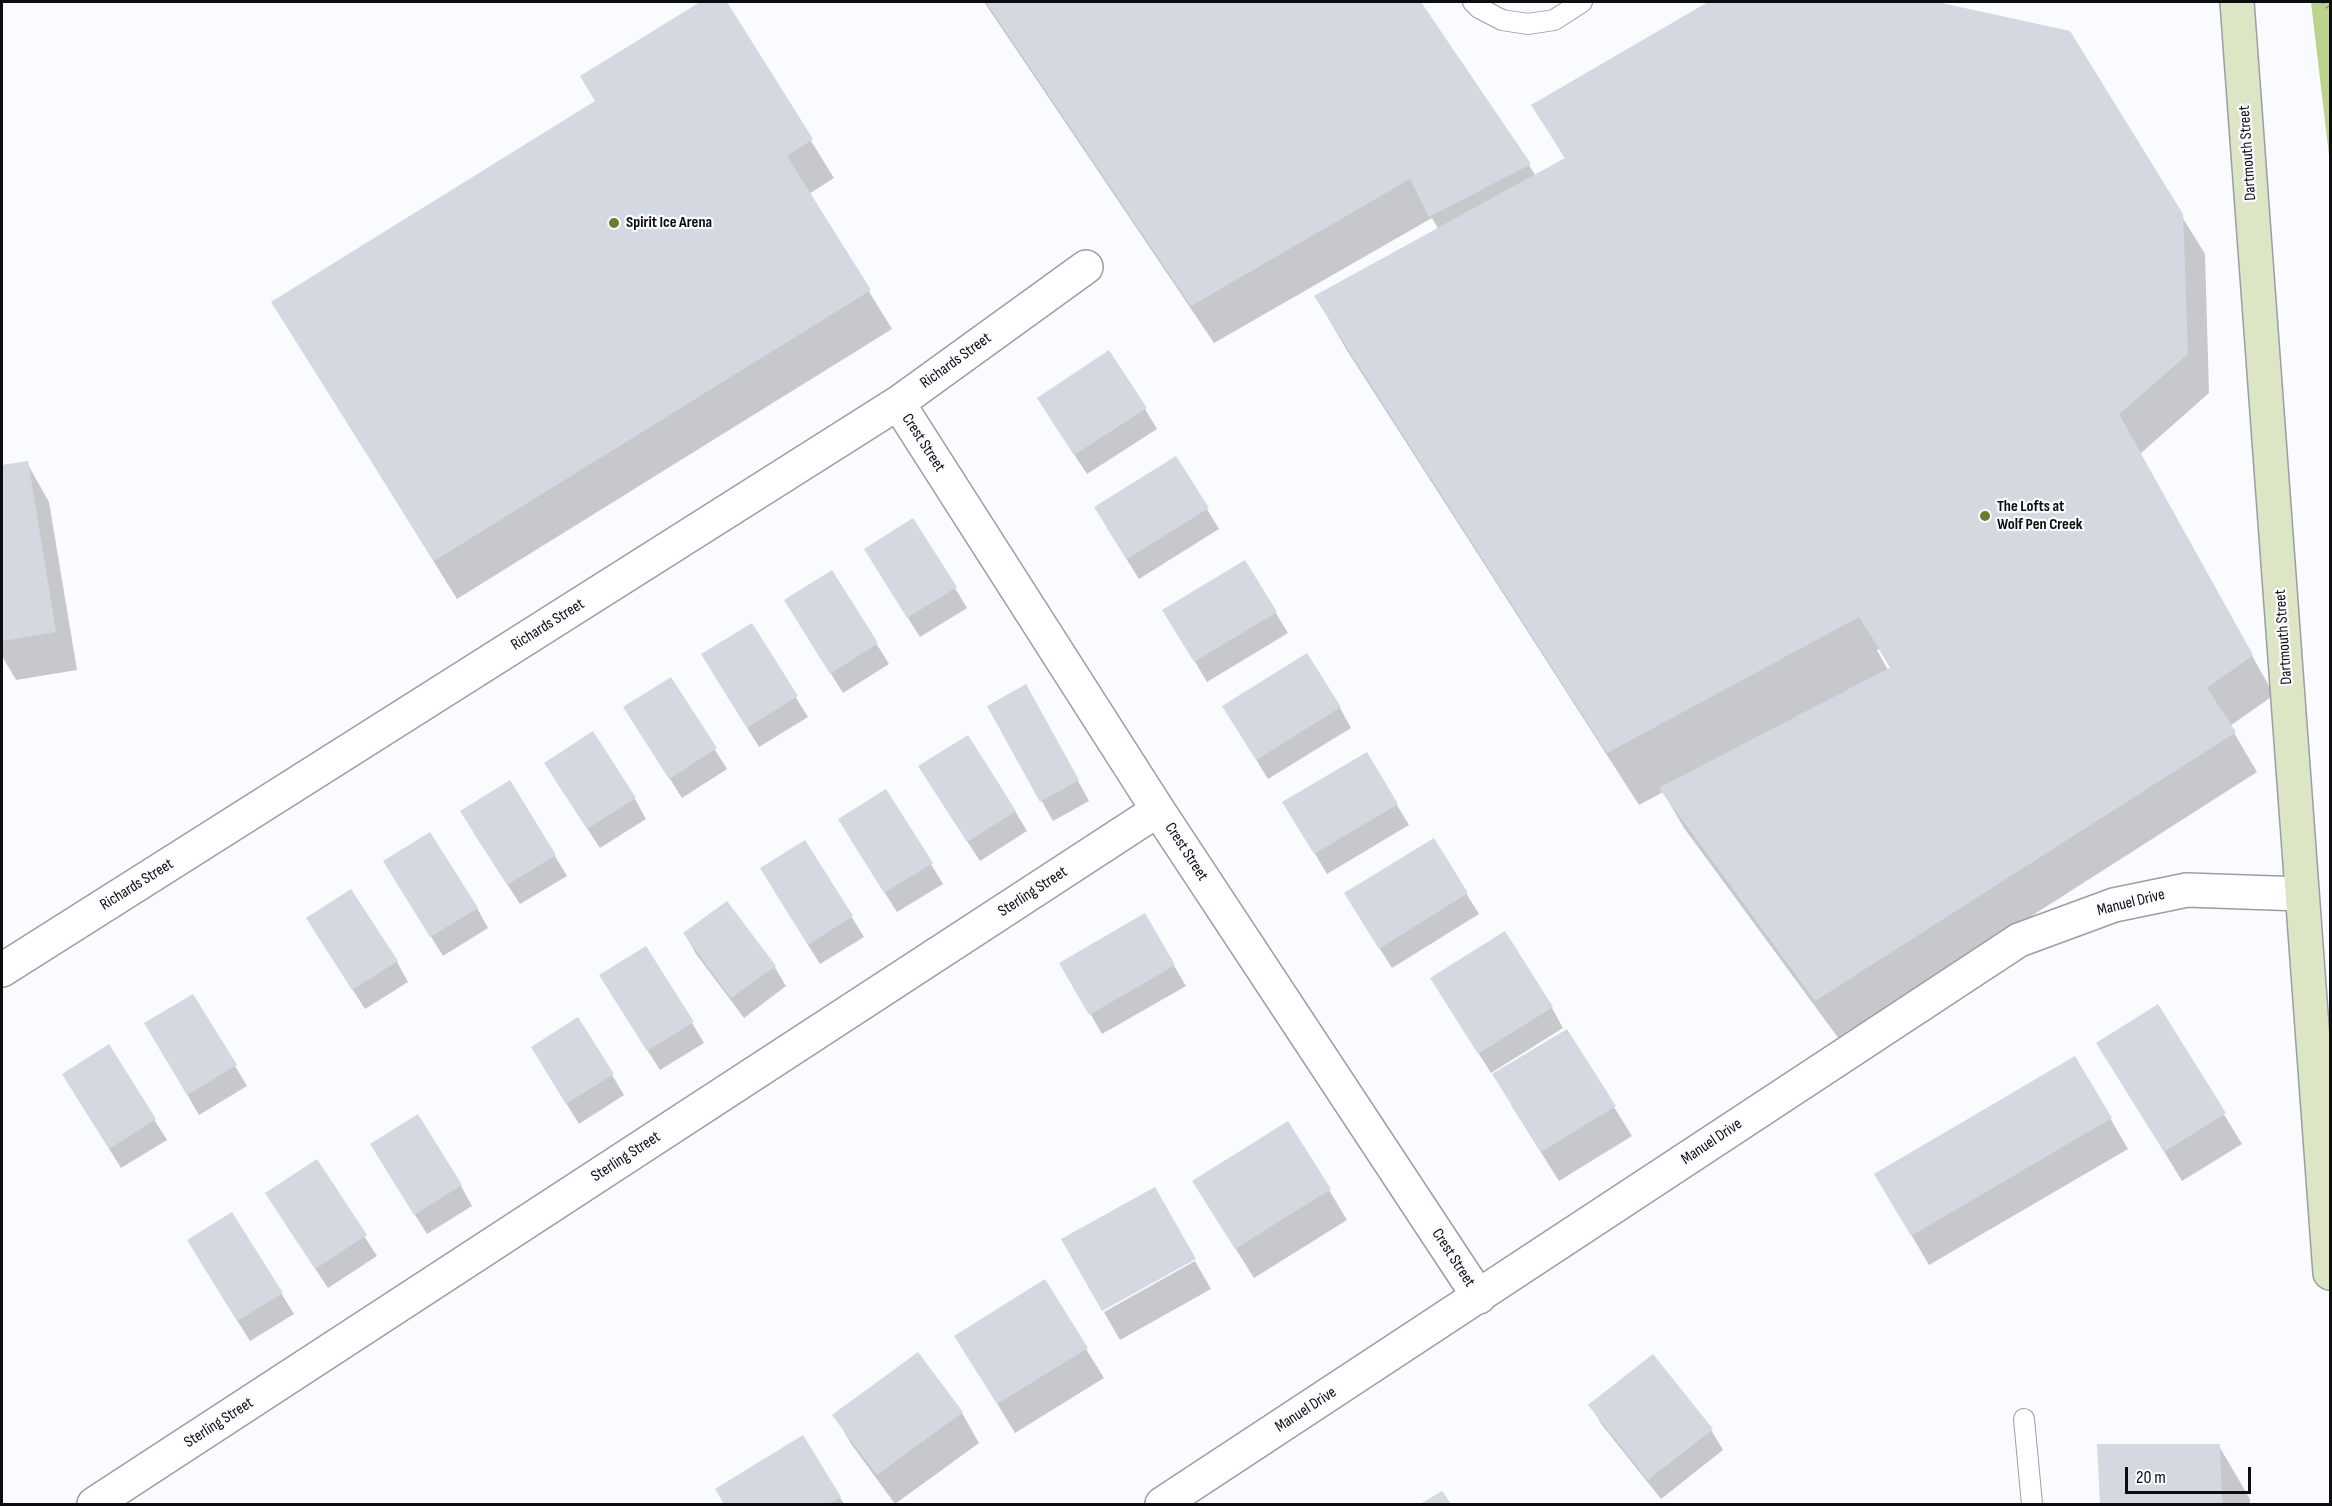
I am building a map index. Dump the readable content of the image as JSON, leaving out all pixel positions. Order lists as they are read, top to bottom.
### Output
{
  "streets": {
    "street": [
      "Dartmouth Street",
      "Richards Street",
      "Crest Street",
      "Sterling Street",
      "Manuel Drive"
    ]
  },
  "crossings": [
    ["Dartmouth Street", "Manuel Drive"],
    ["Richards Street", "Crest Street"],
    ["Crest Street", "Sterling Street"],
    ["Crest Street", "Manuel Drive"]
  ],
  "places": ["Spirit Ice Arena", "The Lofts at Wolf Pen Creek"],
  "scale_bar": "20 m"
}
